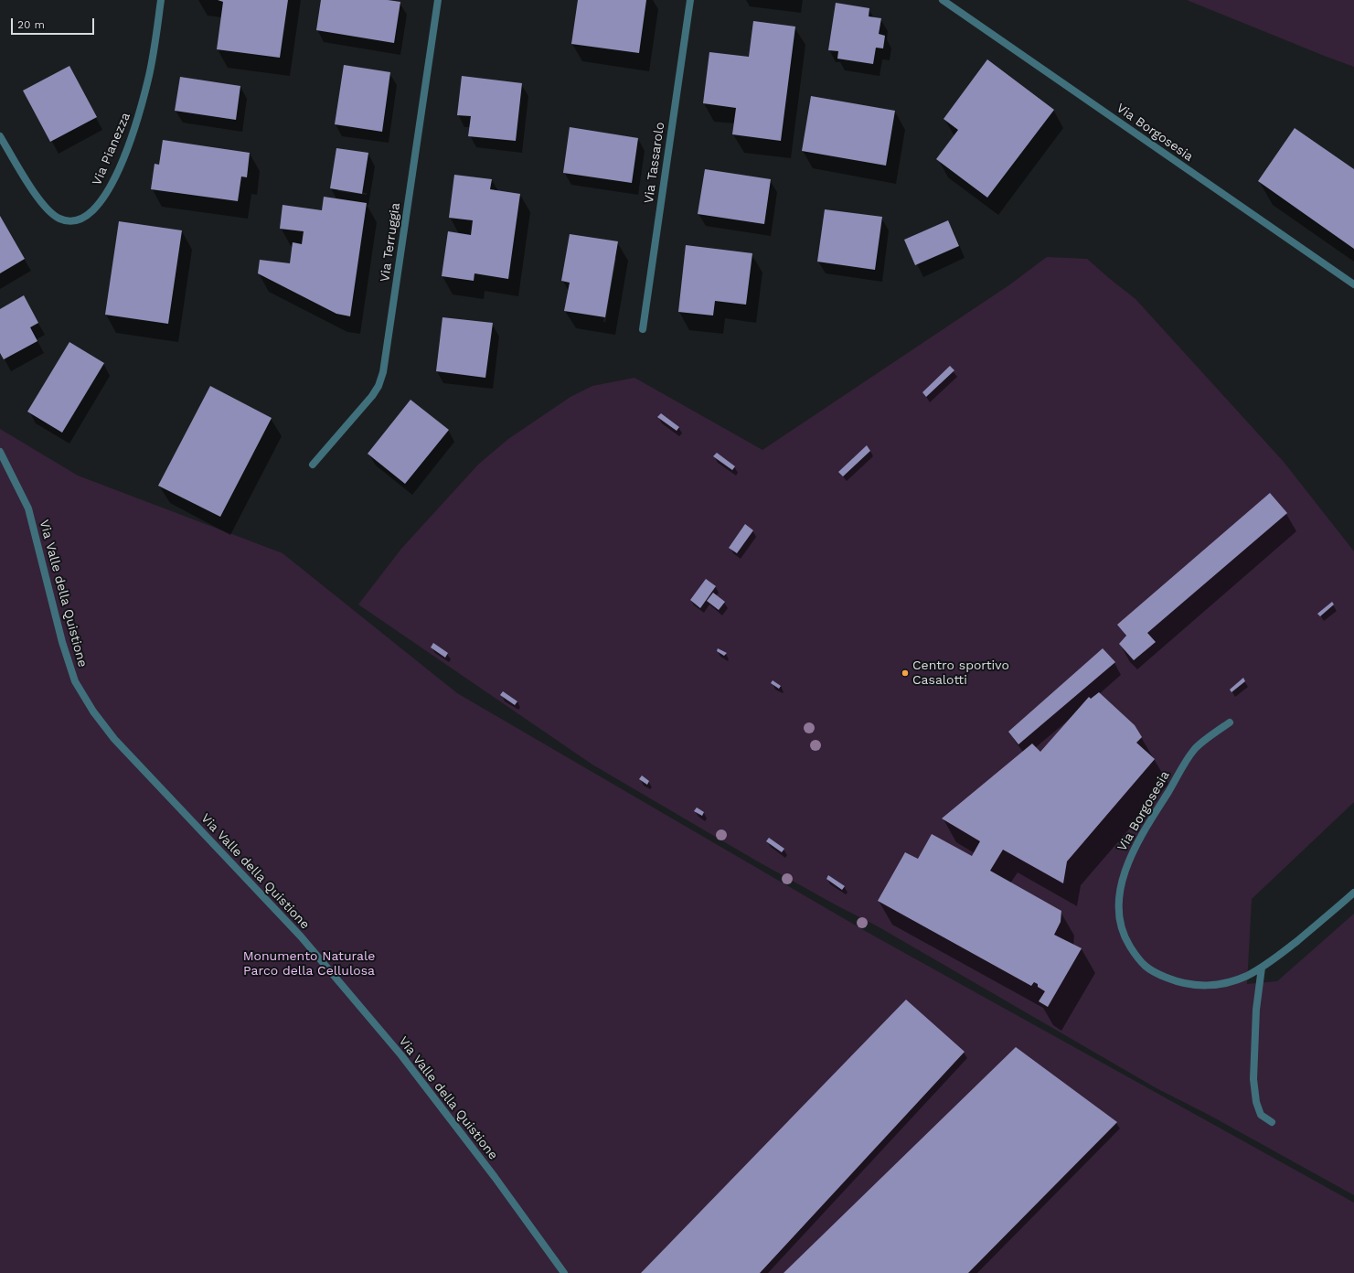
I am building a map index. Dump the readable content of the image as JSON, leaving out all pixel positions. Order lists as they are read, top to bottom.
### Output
{
  "streets": {
    "street": [
      "Via Borgosesia",
      "Via Pianezza",
      "Via Tassarolo",
      "Via Terruggia",
      "Via Valle della Quistione"
    ]
  },
  "parks": ["Monumento Naturale Parco della Cellulosa"],
  "places": ["Centro sportivo Casalotti"],
  "scale_bar": "20 m"
}
